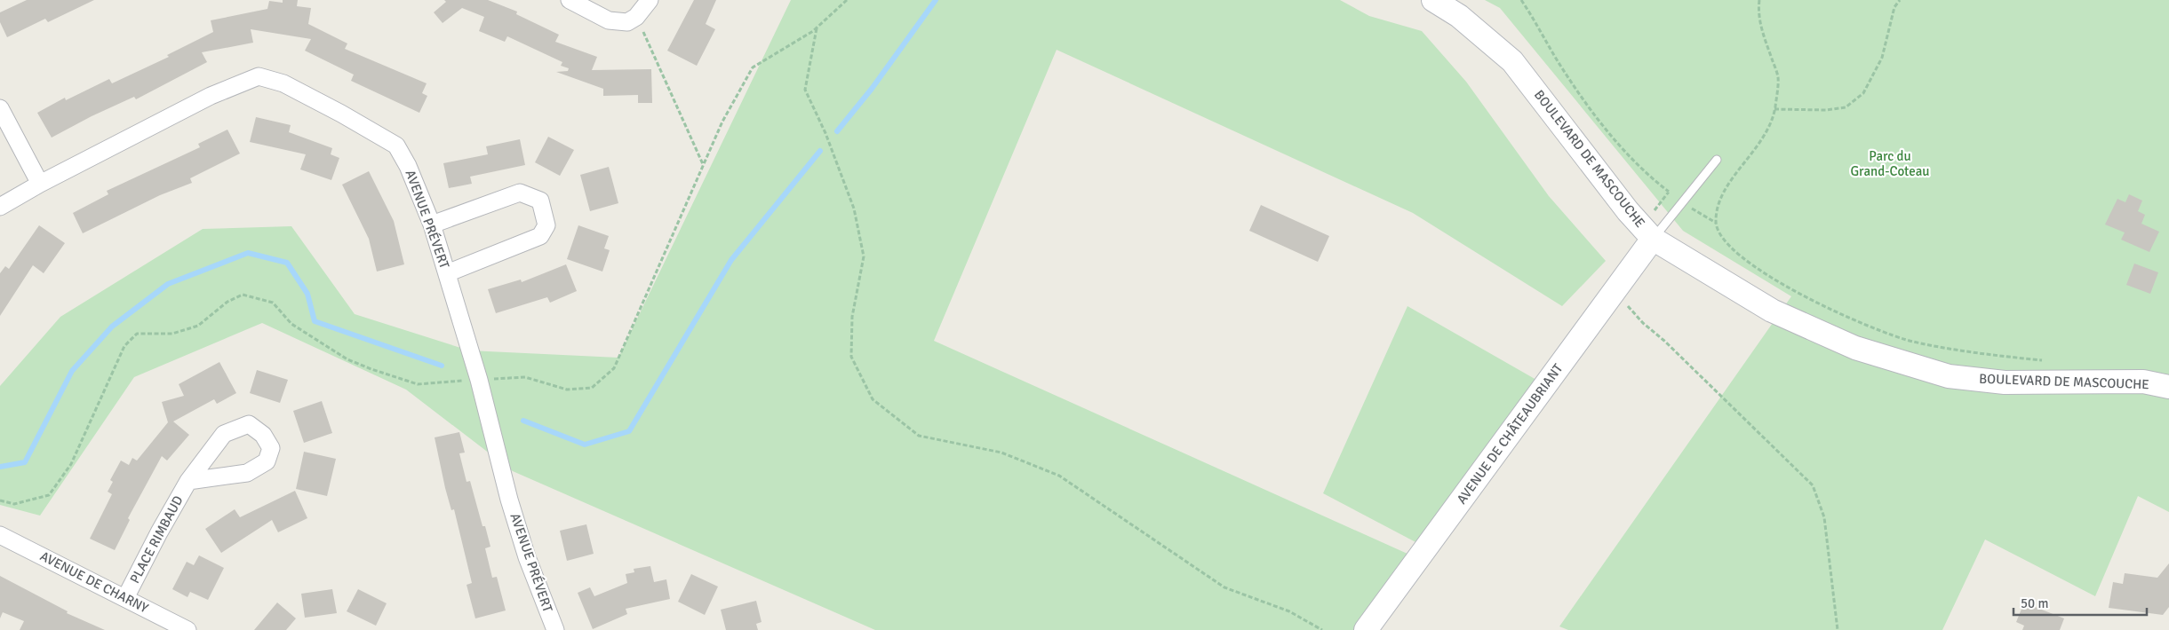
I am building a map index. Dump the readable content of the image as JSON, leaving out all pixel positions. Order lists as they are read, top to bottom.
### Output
{
  "streets": {
    "street": [
      "BOULEVARD DE MASCOUCHE",
      "AVENUE PRÉVERT",
      "AVENUE DE CHÂTEAUBRIANT",
      "PLACE RIMBAUD",
      "AVENUE DE CHARNY"
    ]
  },
  "crossings": [
    ["BOULEVARD DE MASCOUCHE", "AVENUE DE CHÂTEAUBRIANT"],
    ["PLACE RIMBAUD", "AVENUE DE CHARNY"]
  ],
  "parks": ["Parc du Grand-Coteau"],
  "scale_bar": "50 m"
}
